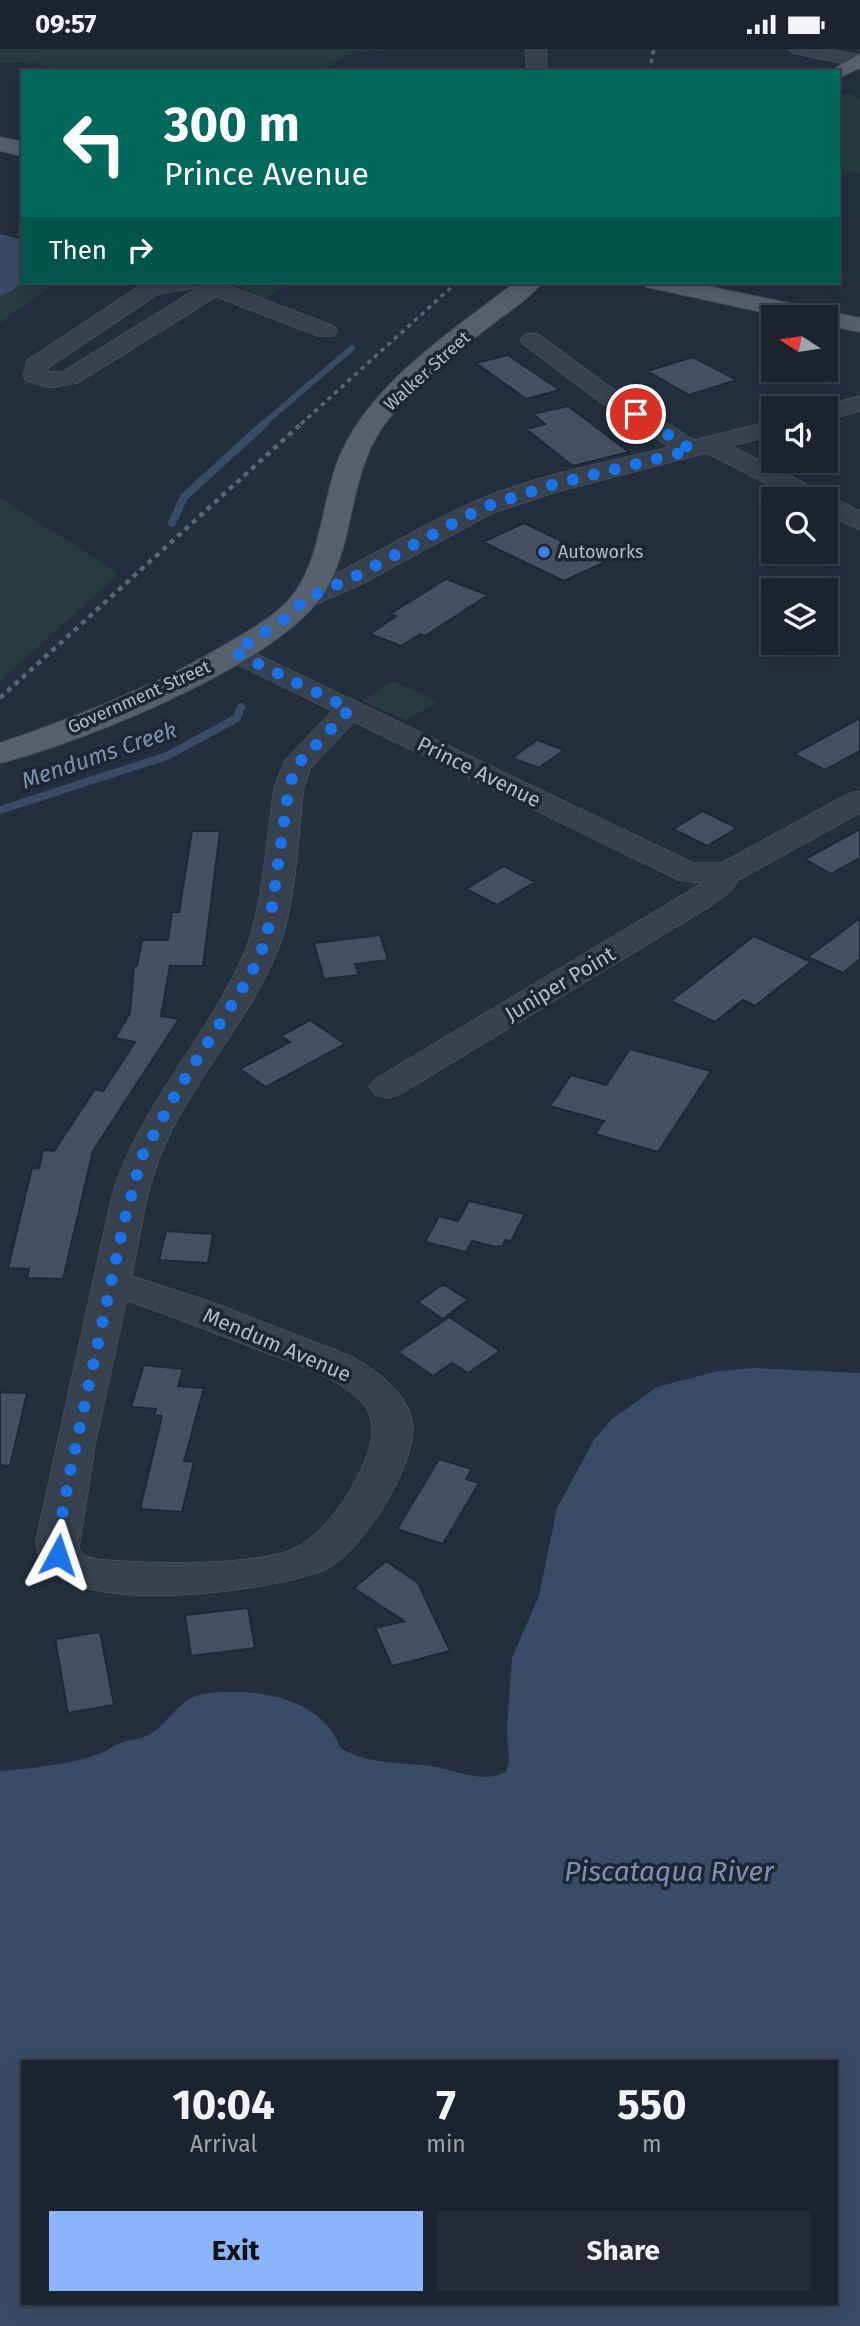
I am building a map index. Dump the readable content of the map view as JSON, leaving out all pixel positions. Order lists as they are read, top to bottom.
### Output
{
  "streets": {
    "main road": ["Walker Street", "Government Street"],
    "street": ["Prince Avenue", "Juniper Point", "Mendum Avenue"]
  },
  "crossings": [
    ["Walker Street", "Government Street"],
    ["Government Street", "Prince Avenue"],
    ["Prince Avenue", "Juniper Point"],
    ["Prince Avenue", "Mendum Avenue"]
  ],
  "water": ["Mendums Creek", "Piscataqua River"],
  "places": ["Autoworks"],
  "north": "left",
  "page": {
    "status": "09:57",
    "turn": ["300 m", "Prince Avenue"],
    "then": "Then",
    "eta": [
      "10:04",
      "Arrival",
      "7",
      "min",
      "550",
      "m"
    ],
    "buttons": ["Exit", "Share"]
  }
}
